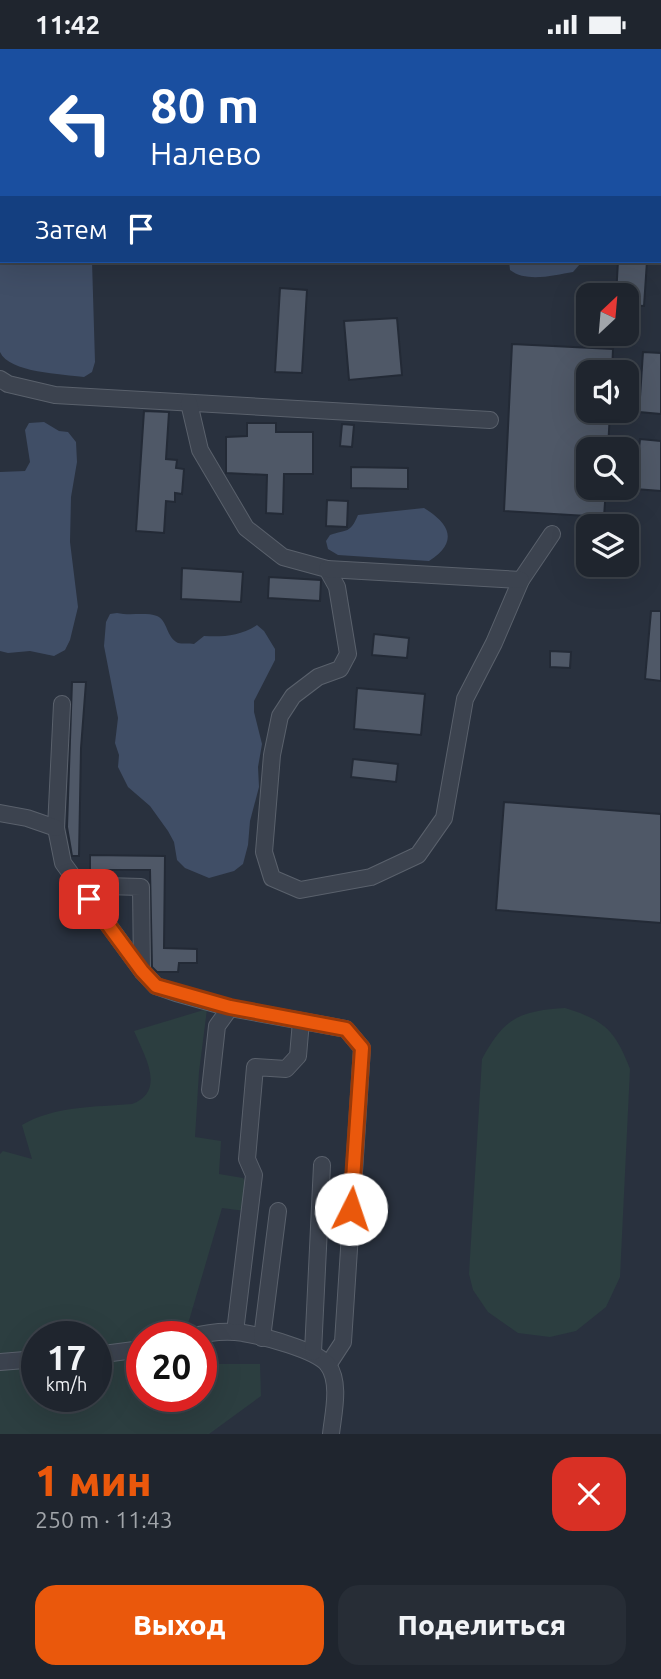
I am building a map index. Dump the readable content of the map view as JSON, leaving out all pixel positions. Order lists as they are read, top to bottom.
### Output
{
  "north": "top right",
  "page": {
    "status": "11:42",
    "turn": ["80 m", "Налево"],
    "then": "Затем",
    "speed": "17 km/h",
    "limit": "20",
    "heading": ["1 мин", "250 m · 11:43"],
    "buttons": ["Выход", "Поделиться"]
  }
}
